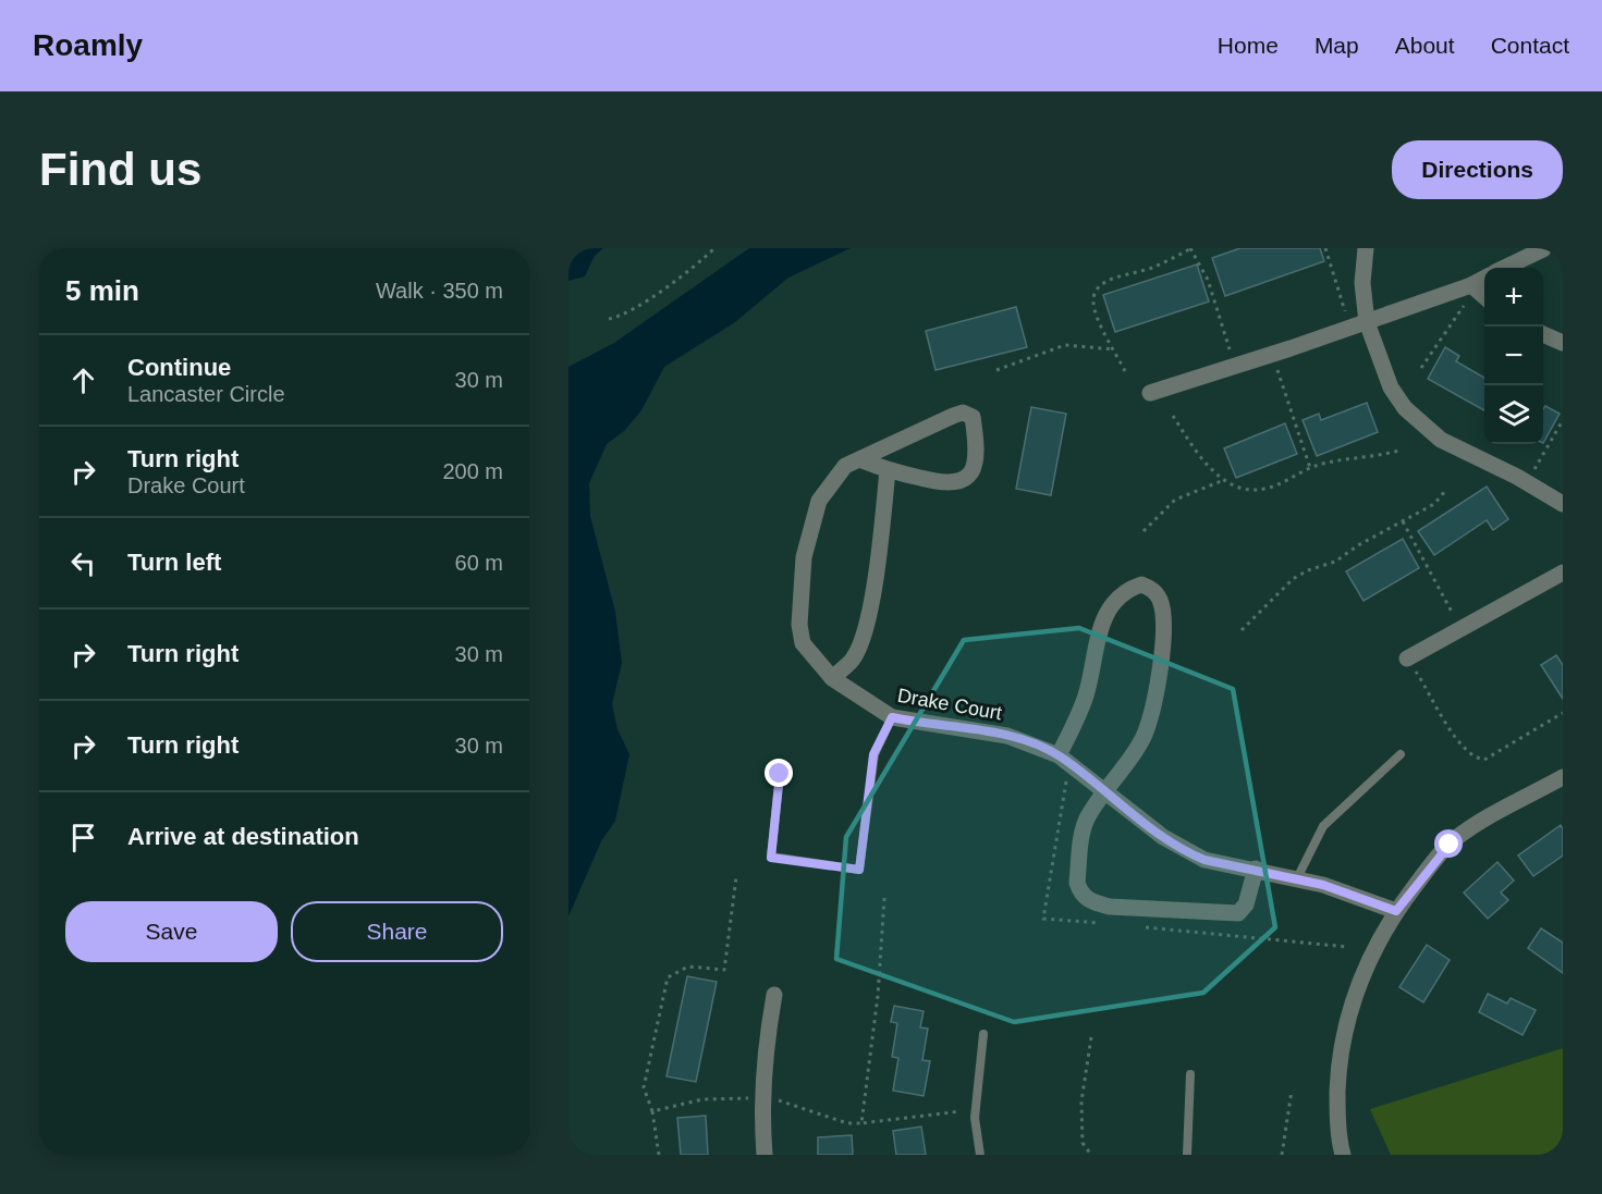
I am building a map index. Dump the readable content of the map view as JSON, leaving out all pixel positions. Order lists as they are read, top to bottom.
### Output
{
  "streets": {
    "street": ["Drake Court"]
  },
  "page": {
    "header": "Roamly",
    "nav": [
      "Home",
      "Map",
      "About",
      "Contact"
    ],
    "buttons": [
      "Directions",
      ["Save", "Share"]
    ],
    "title": "Find us",
    "heading": ["5 min", "Walk · 350 m"],
    "map_buttons": ["+", "−"],
    "list": [
      ["Continue", "Lancaster Circle", "30 m"],
      ["Turn right", "Drake Court", "200 m"],
      ["Turn left", "60 m"],
      ["Turn right", "30 m"],
      ["Turn right", "30 m"],
      "Arrive at destination"
    ]
  }
}
